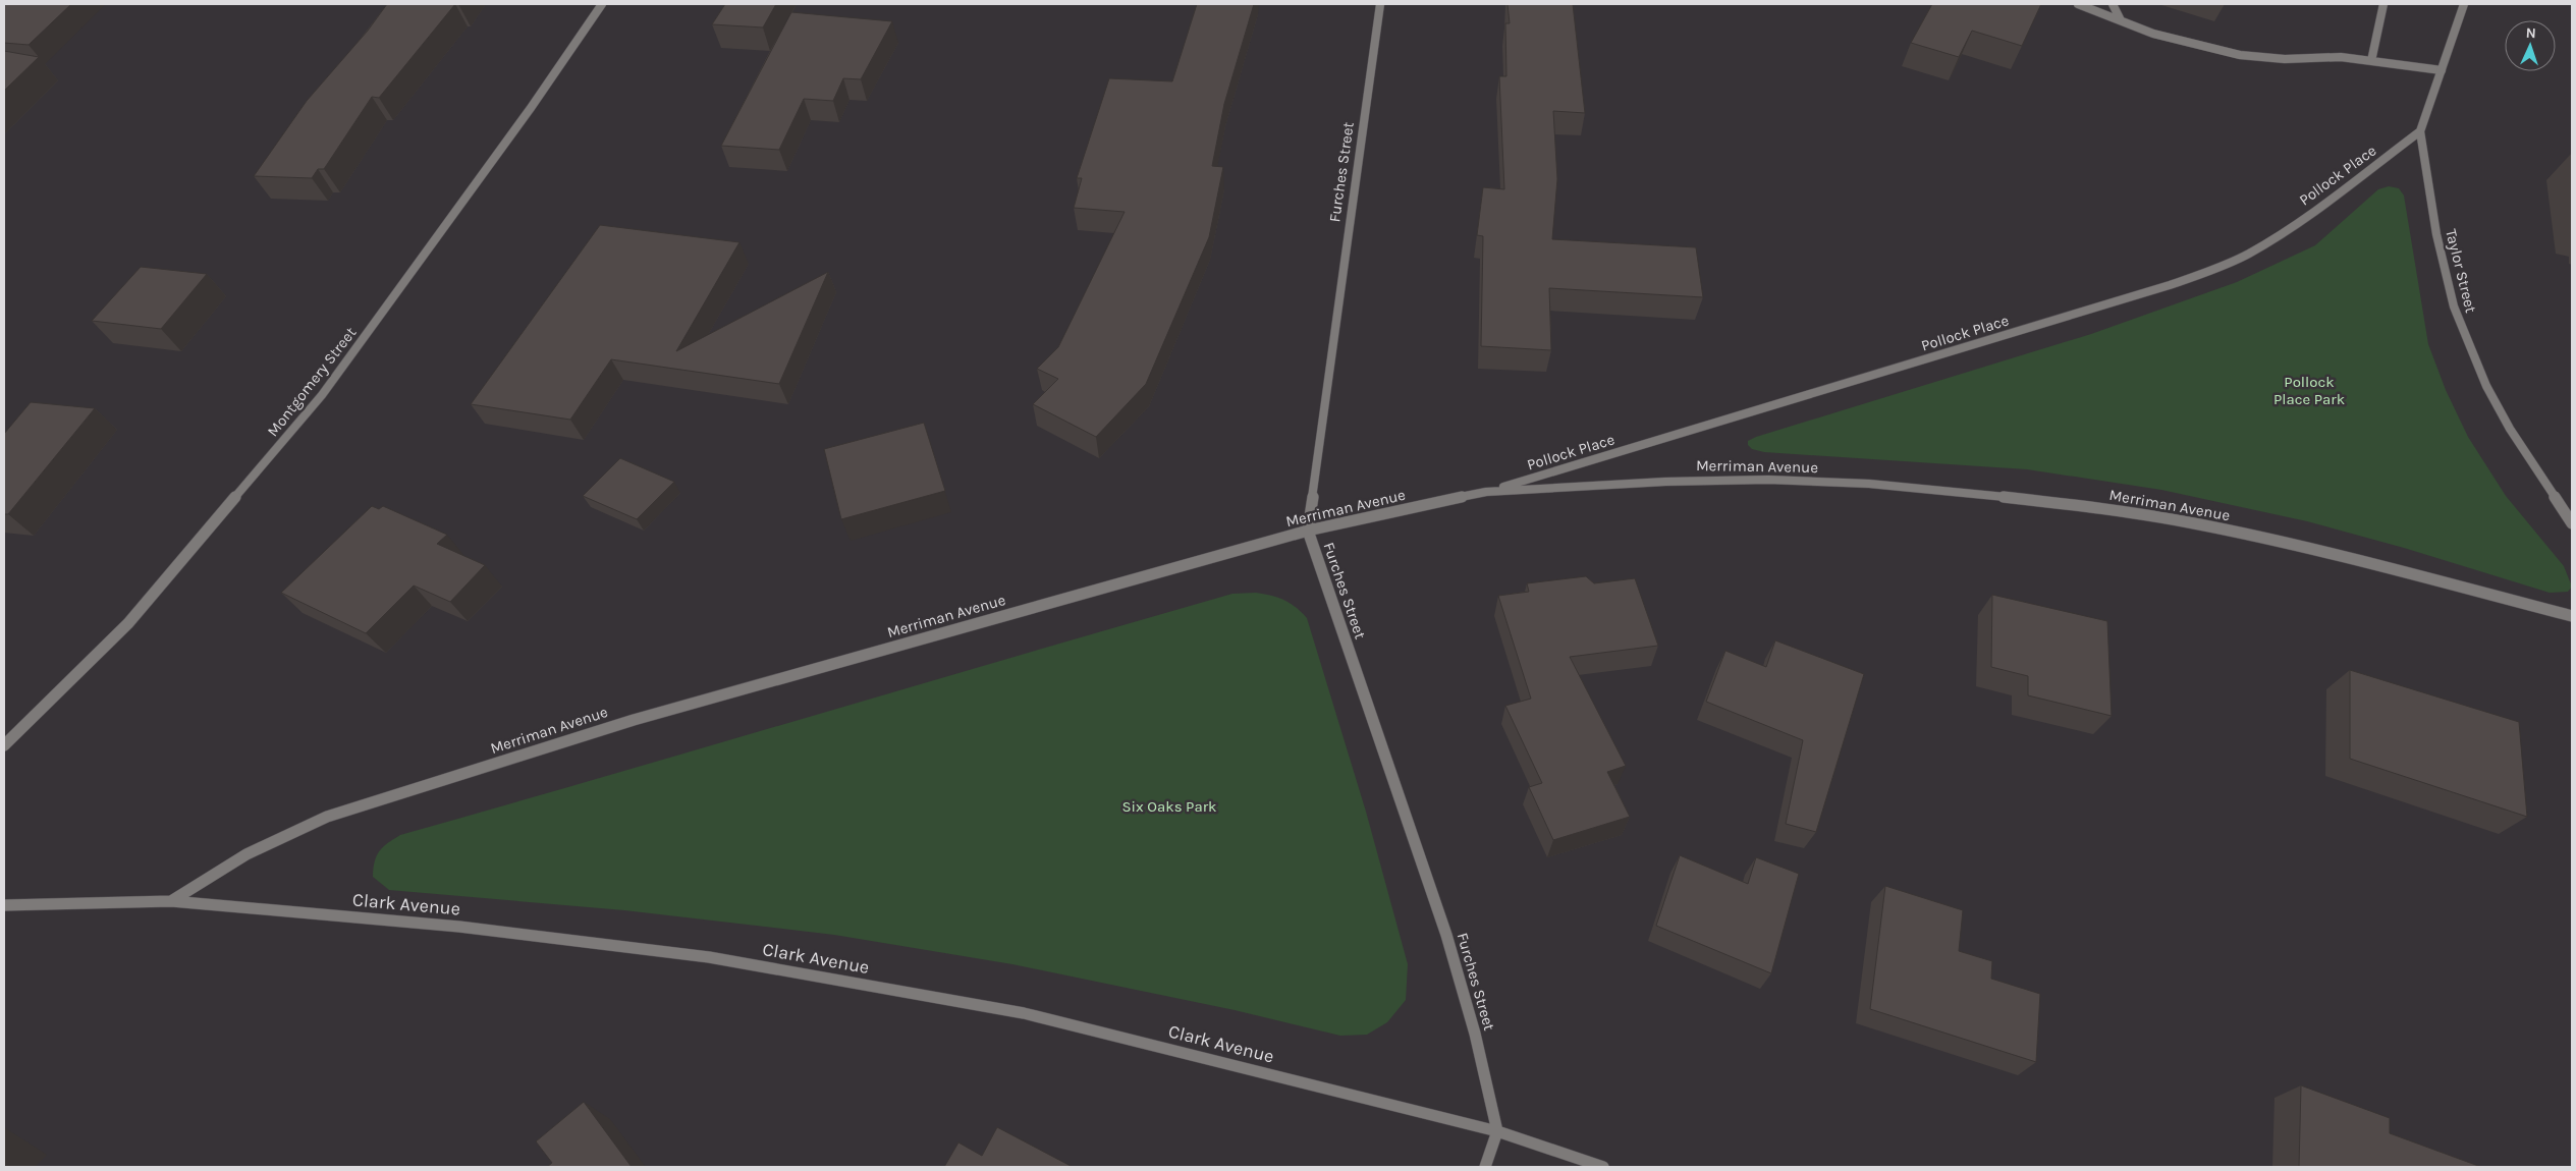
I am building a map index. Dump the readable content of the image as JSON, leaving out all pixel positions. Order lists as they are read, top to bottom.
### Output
{
  "streets": {
    "street": [
      "Furches Street",
      "Pollock Place",
      "Taylor Street",
      "Montgomery Street",
      "Merriman Avenue",
      "Clark Avenue"
    ]
  },
  "crossings": [
    ["Furches Street", "Merriman Avenue"],
    ["Furches Street", "Clark Avenue"],
    ["Pollock Place", "Taylor Street"],
    ["Pollock Place", "Merriman Avenue"],
    ["Merriman Avenue", "Clark Avenue"]
  ],
  "parks": ["Pollock Place Park", "Six Oaks Park"],
  "north": "top"
}
